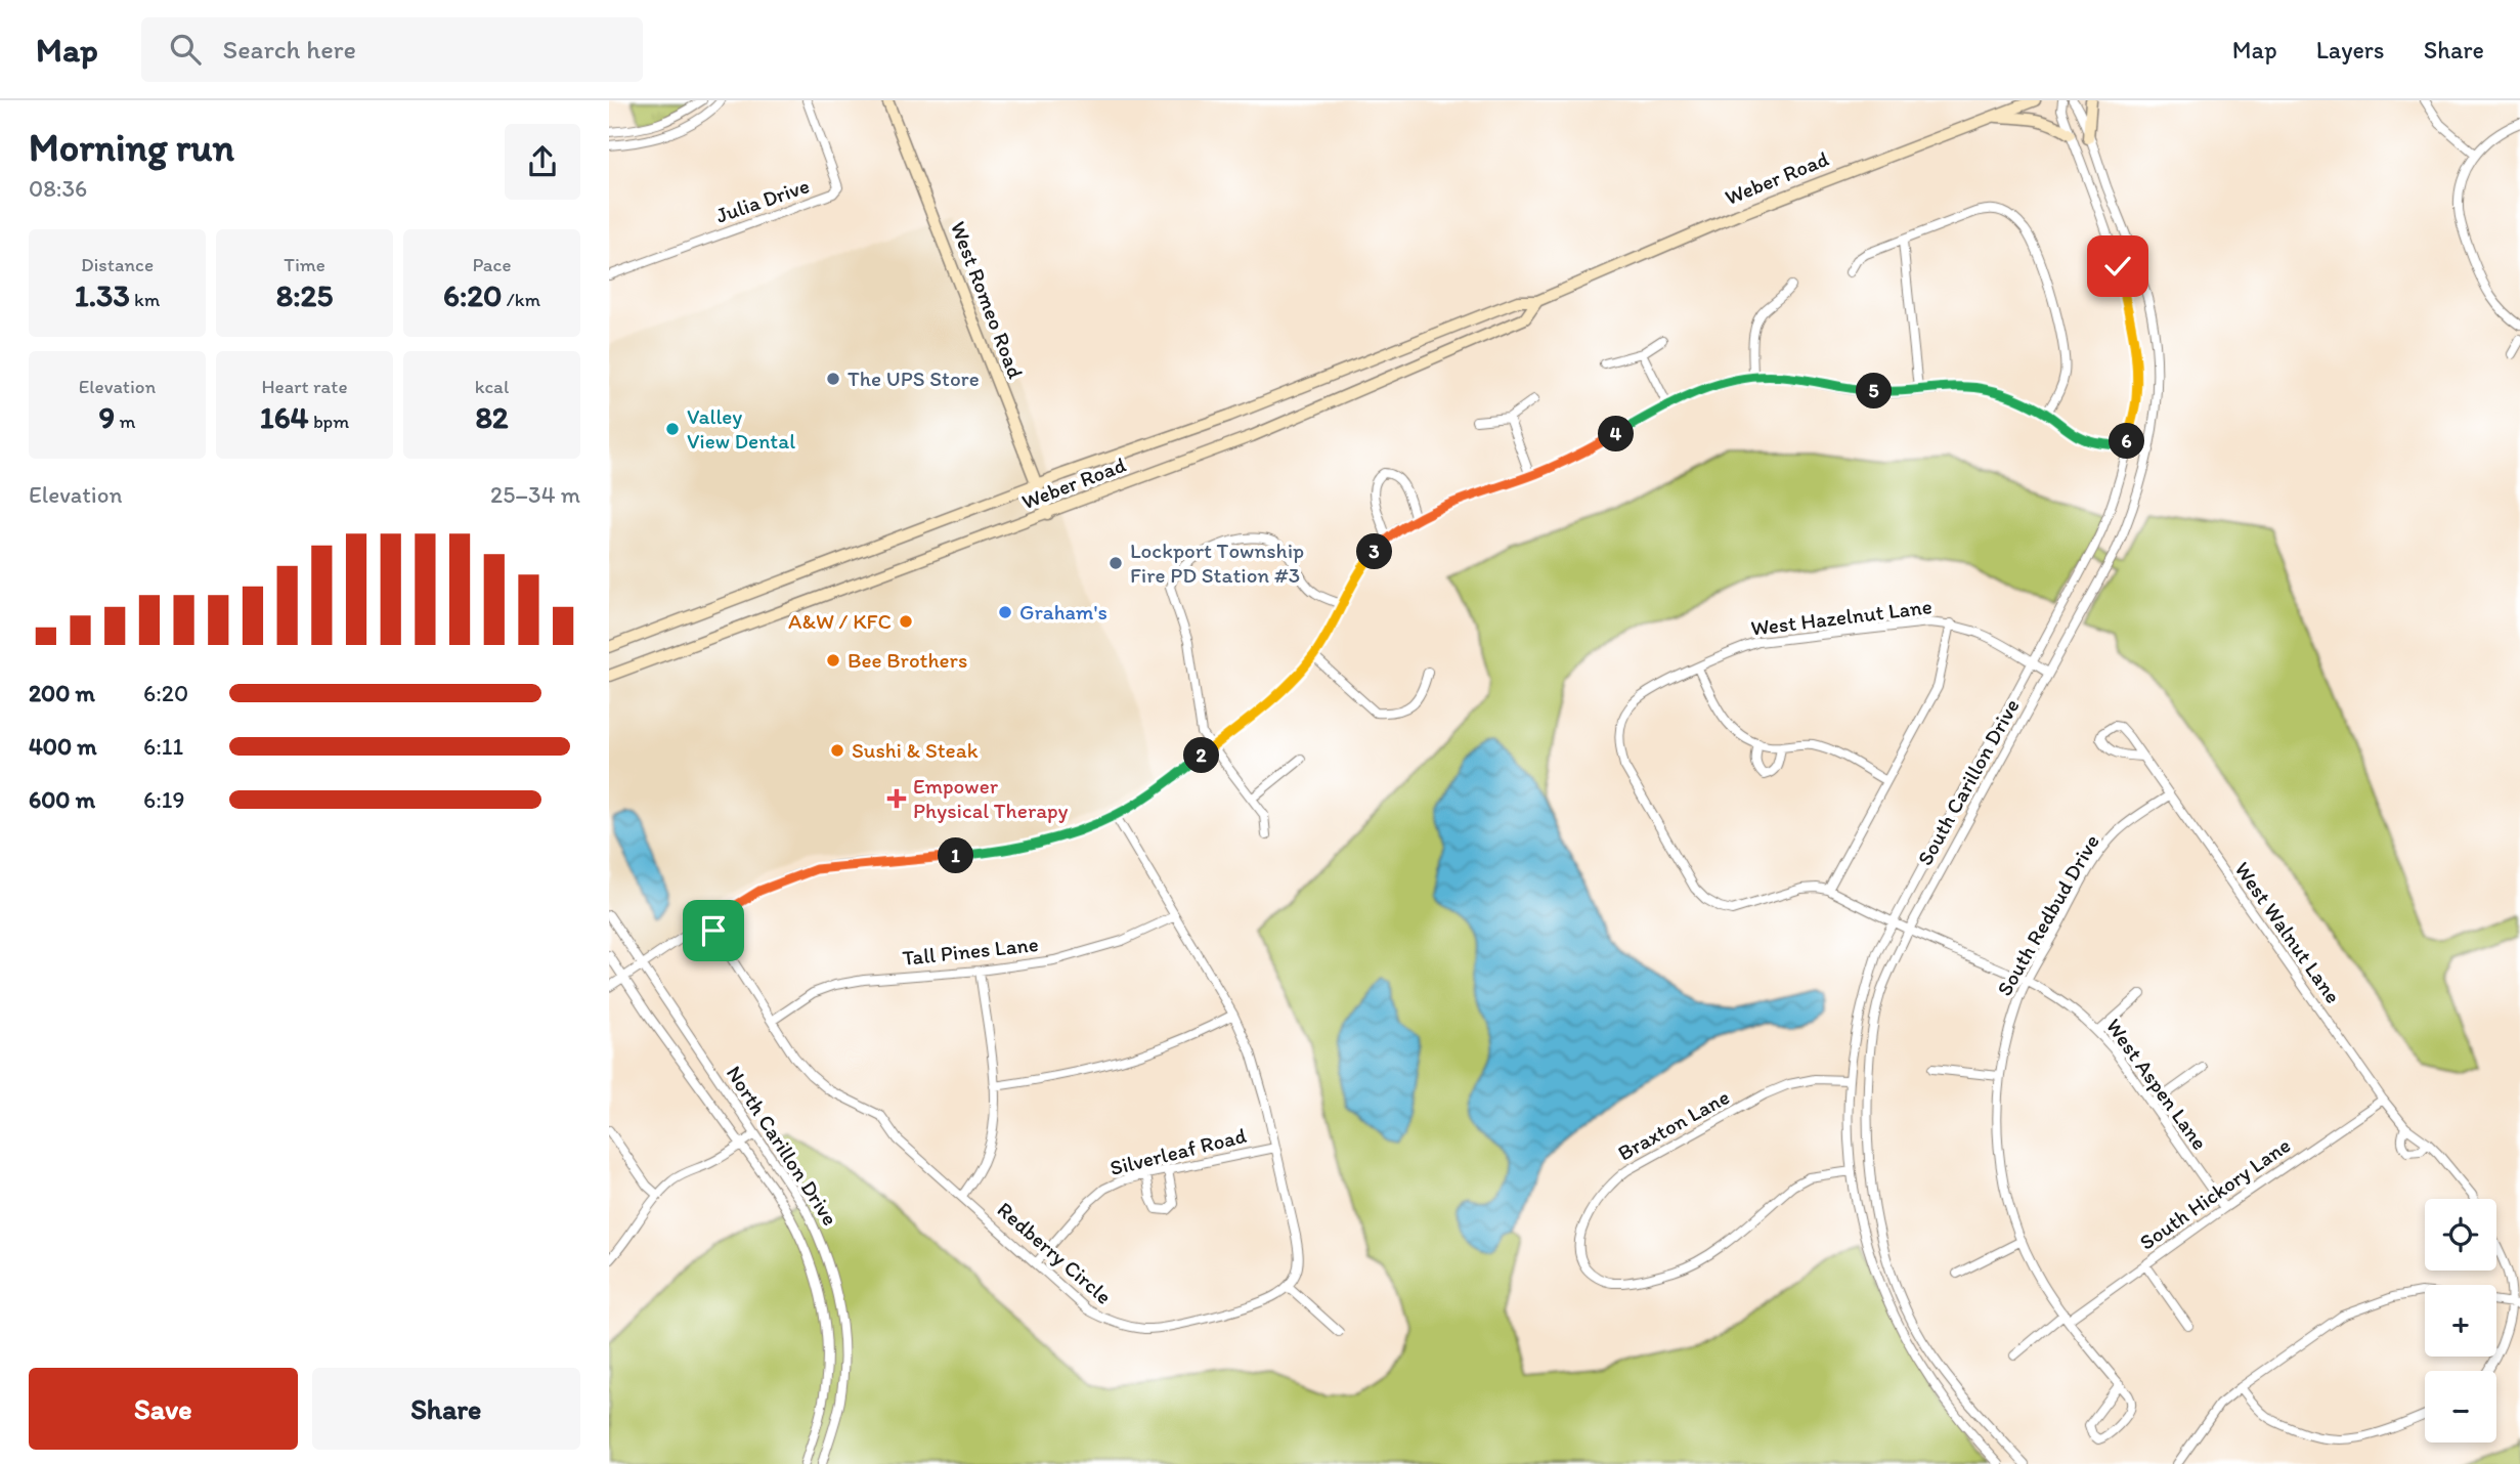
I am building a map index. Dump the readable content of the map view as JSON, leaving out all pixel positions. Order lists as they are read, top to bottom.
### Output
{
  "streets": {
    "main road": ["Weber Road", "West Romeo Road"],
    "street": [
      "Julia Drive",
      "West Hazelnut Lane",
      "South Carillon Drive",
      "South Redbud Drive",
      "West Walnut Lane",
      "Tall Pines Lane",
      "West Aspen Lane",
      "Braxton Lane",
      "North Carillon Drive",
      "Silverleaf Road",
      "South Hickory Lane",
      "Redberry Circle"
    ]
  },
  "crossings": [
    ["Weber Road", "West Romeo Road"],
    ["West Hazelnut Lane", "South Carillon Drive"],
    ["South Carillon Drive", "West Aspen Lane"],
    ["South Carillon Drive", "Braxton Lane"],
    ["South Redbud Drive", "West Walnut Lane"],
    ["South Redbud Drive", "West Aspen Lane"],
    ["South Redbud Drive", "South Hickory Lane"],
    ["West Walnut Lane", "South Hickory Lane"],
    ["Tall Pines Lane", "Redberry Circle"],
    ["West Aspen Lane", "South Hickory Lane"],
    ["Silverleaf Road", "Redberry Circle"]
  ],
  "places": {
    "other": [
      "The UPS Store",
      "Valley View Dental",
      "Lockport Township Fire PD Station #3",
      "Graham's",
      "A&W / KFC",
      "Bee Brothers",
      "Sushi & Steak"
    ],
    "health": ["Empower Physical Therapy"]
  },
  "page": {
    "header": "Map",
    "search": "Search here",
    "nav": ["Map", "Layers", "Share"],
    "heading": ["Morning run", "08:36"],
    "stats": [
      ["Distance", "1.33 km"],
      ["Time", "8:25"],
      ["Pace", "6:20 /km"],
      ["Elevation", "9 m"],
      ["Heart rate", "164 bpm"],
      ["kcal", "82"]
    ],
    "pins": [
      "5",
      "4",
      "6",
      "3",
      "2",
      "1"
    ],
    "chart": ["Elevation", "25–34 m"],
    "list": [
      {
        "name": "200 m",
        "note": "6:20"
      },
      {
        "name": "400 m",
        "note": "6:11"
      },
      {
        "name": "600 m",
        "note": "6:19"
      }
    ],
    "map_buttons": ["+", "−"],
    "buttons": ["Save", "Share"]
  }
}
